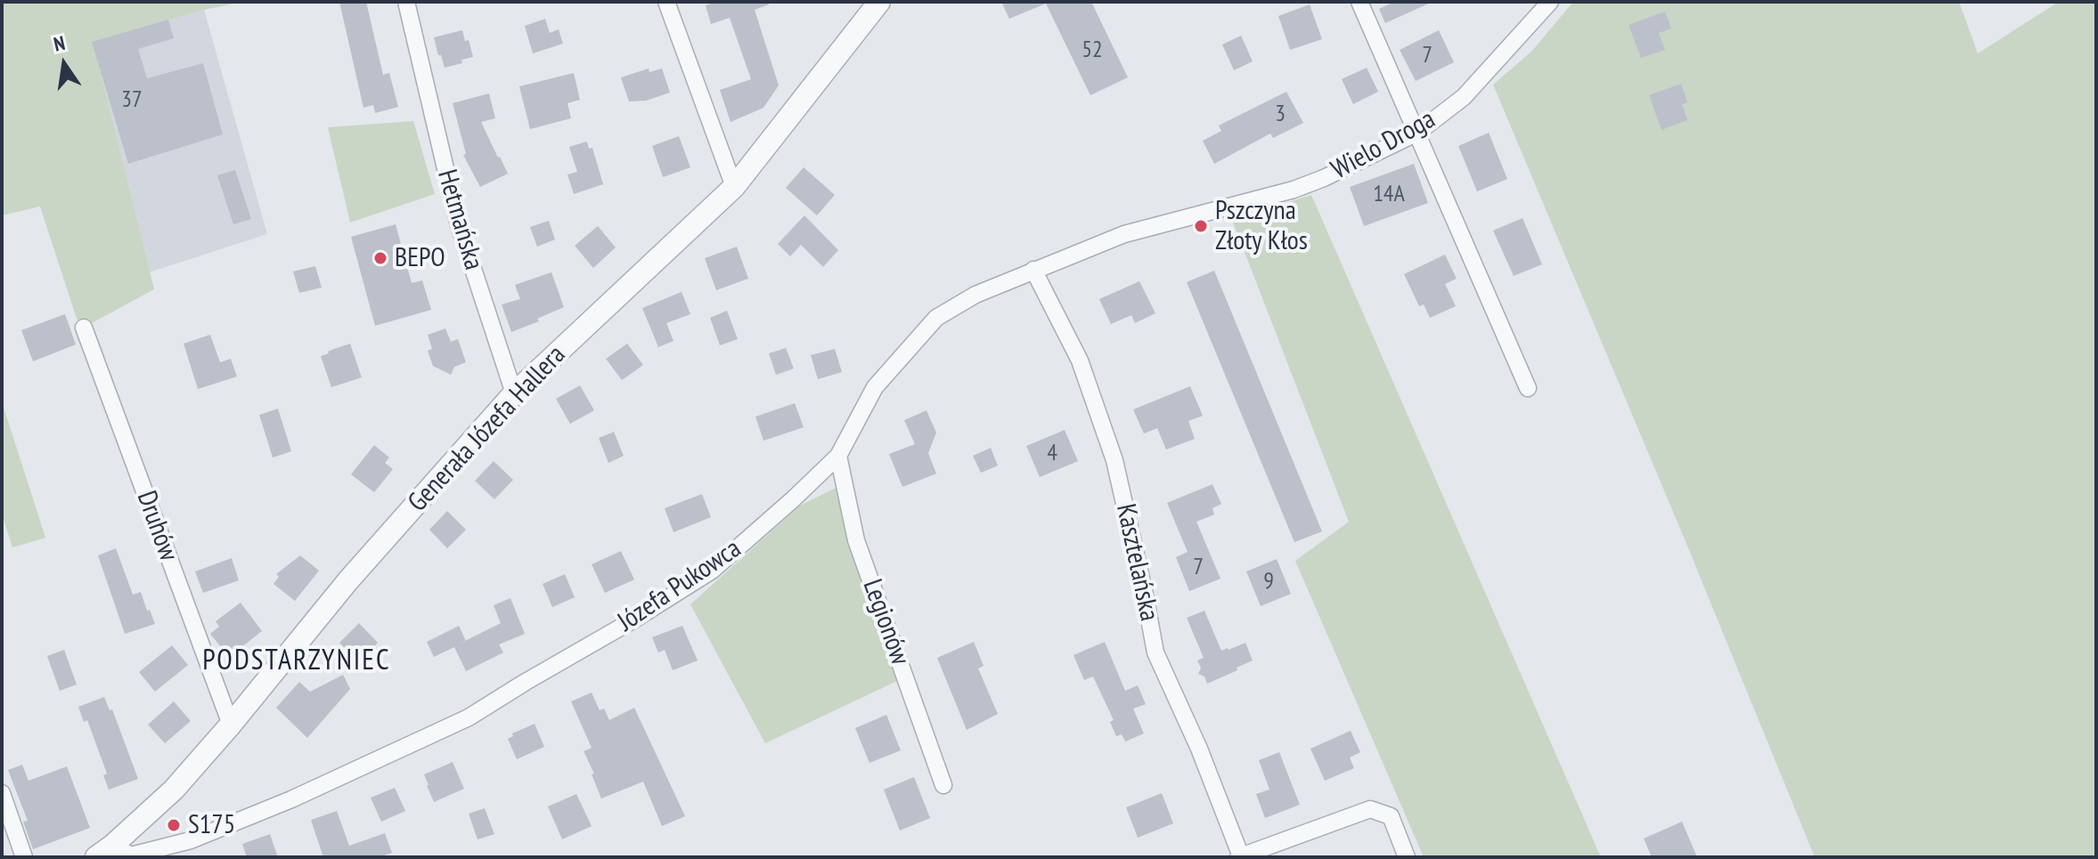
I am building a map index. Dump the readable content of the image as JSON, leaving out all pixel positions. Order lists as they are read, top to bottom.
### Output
{
  "streets": {
    "street": [
      "Wielo Droga",
      "Hetmańska",
      "Generała Józefa Hallera",
      "Druhów",
      "Kasztelańska",
      "Józefa Pukowca",
      "Legionów"
    ]
  },
  "crossings": [
    ["Wielo Droga", "Józefa Pukowca"],
    ["Hetmańska", "Generała Józefa Hallera"],
    ["Generała Józefa Hallera", "Druhów"],
    ["Generała Józefa Hallera", "Józefa Pukowca"],
    ["Kasztelańska", "Józefa Pukowca"],
    ["Józefa Pukowca", "Legionów"]
  ],
  "districts": ["PODSTARZYNIEC"],
  "places": ["Pszczyna Złoty Kłos", "BEPO", "S175"],
  "house_numbers": [
    "52",
    "7",
    "37",
    "3",
    "14A",
    "4",
    "7",
    "9"
  ],
  "north": "top"
}
